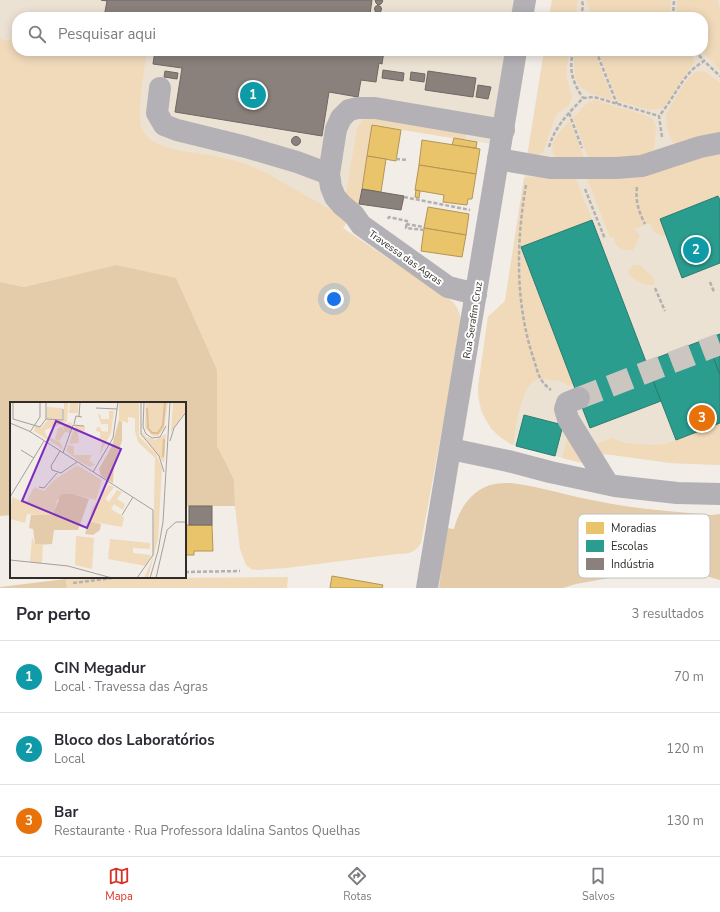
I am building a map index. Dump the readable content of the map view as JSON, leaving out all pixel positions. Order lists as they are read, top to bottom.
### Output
{
  "streets": {
    "street": ["Travessa das Agras", "Rua Serafim Cruz"]
  },
  "crossings": [
    ["Travessa das Agras", "Rua Serafim Cruz"]
  ],
  "legend": ["Moradias", "Escolas", "Indústria"],
  "page": {
    "search": "Pesquisar aqui",
    "pins": ["1", "2", "3"],
    "heading": ["Por perto", "3 resultados"],
    "list": [
      {
        "mark": "1",
        "name": "CIN Megadur",
        "note": "Local · Travessa das Agras",
        "value": "70 m"
      },
      {
        "mark": "2",
        "name": "Bloco dos Laboratórios",
        "note": "Local",
        "value": "120 m"
      },
      {
        "mark": "3",
        "name": "Bar",
        "note": "Restaurante · Rua Professora Idalina Santos Quelhas",
        "value": "130 m"
      }
    ],
    "nav": ["Mapa", "Rotas", "Salvos"]
  }
}
